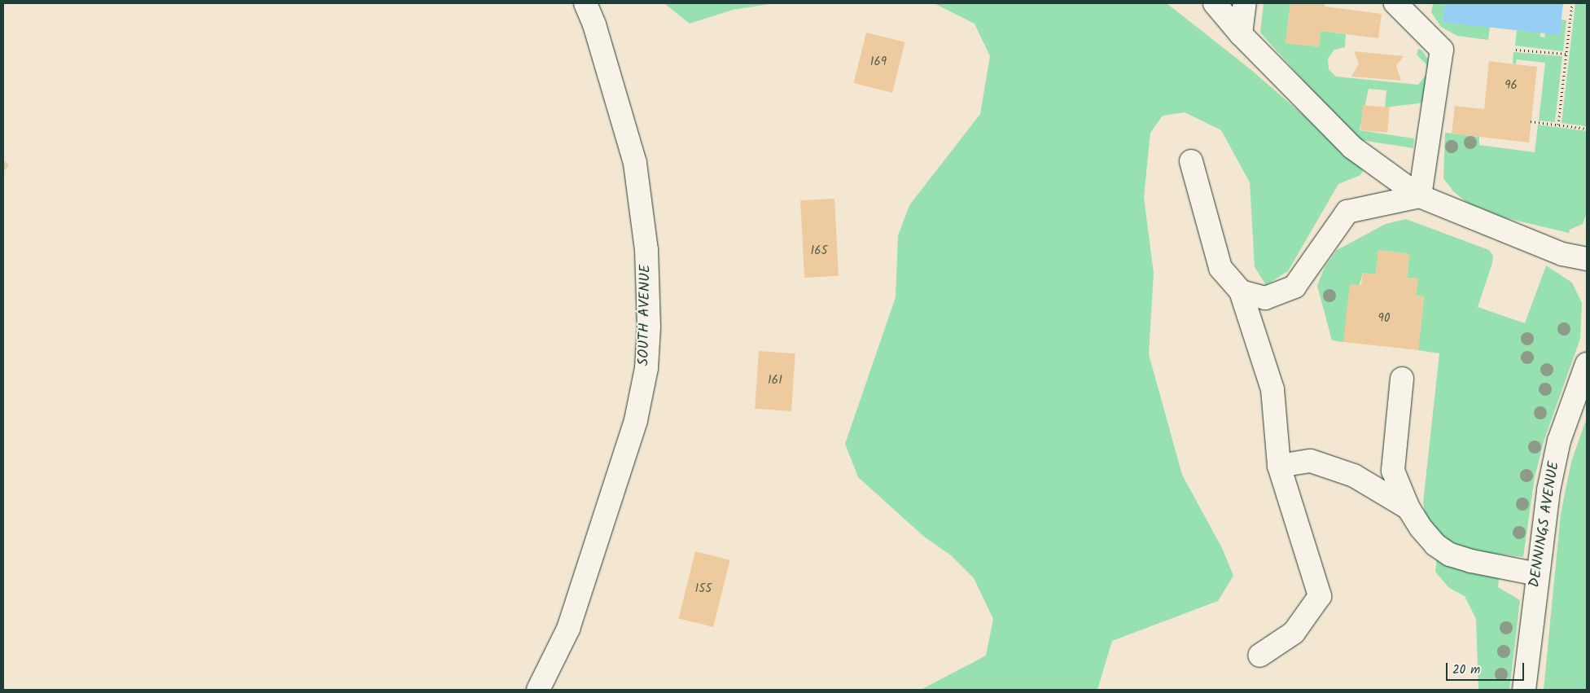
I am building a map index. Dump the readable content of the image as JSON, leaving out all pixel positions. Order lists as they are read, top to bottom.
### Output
{
  "streets": {
    "street": ["SOUTH AVENUE", "DENNINGS AVENUE"]
  },
  "house_numbers": [
    "169",
    "96",
    "165",
    "90",
    "161",
    "155"
  ],
  "scale_bar": "20 m"
}
